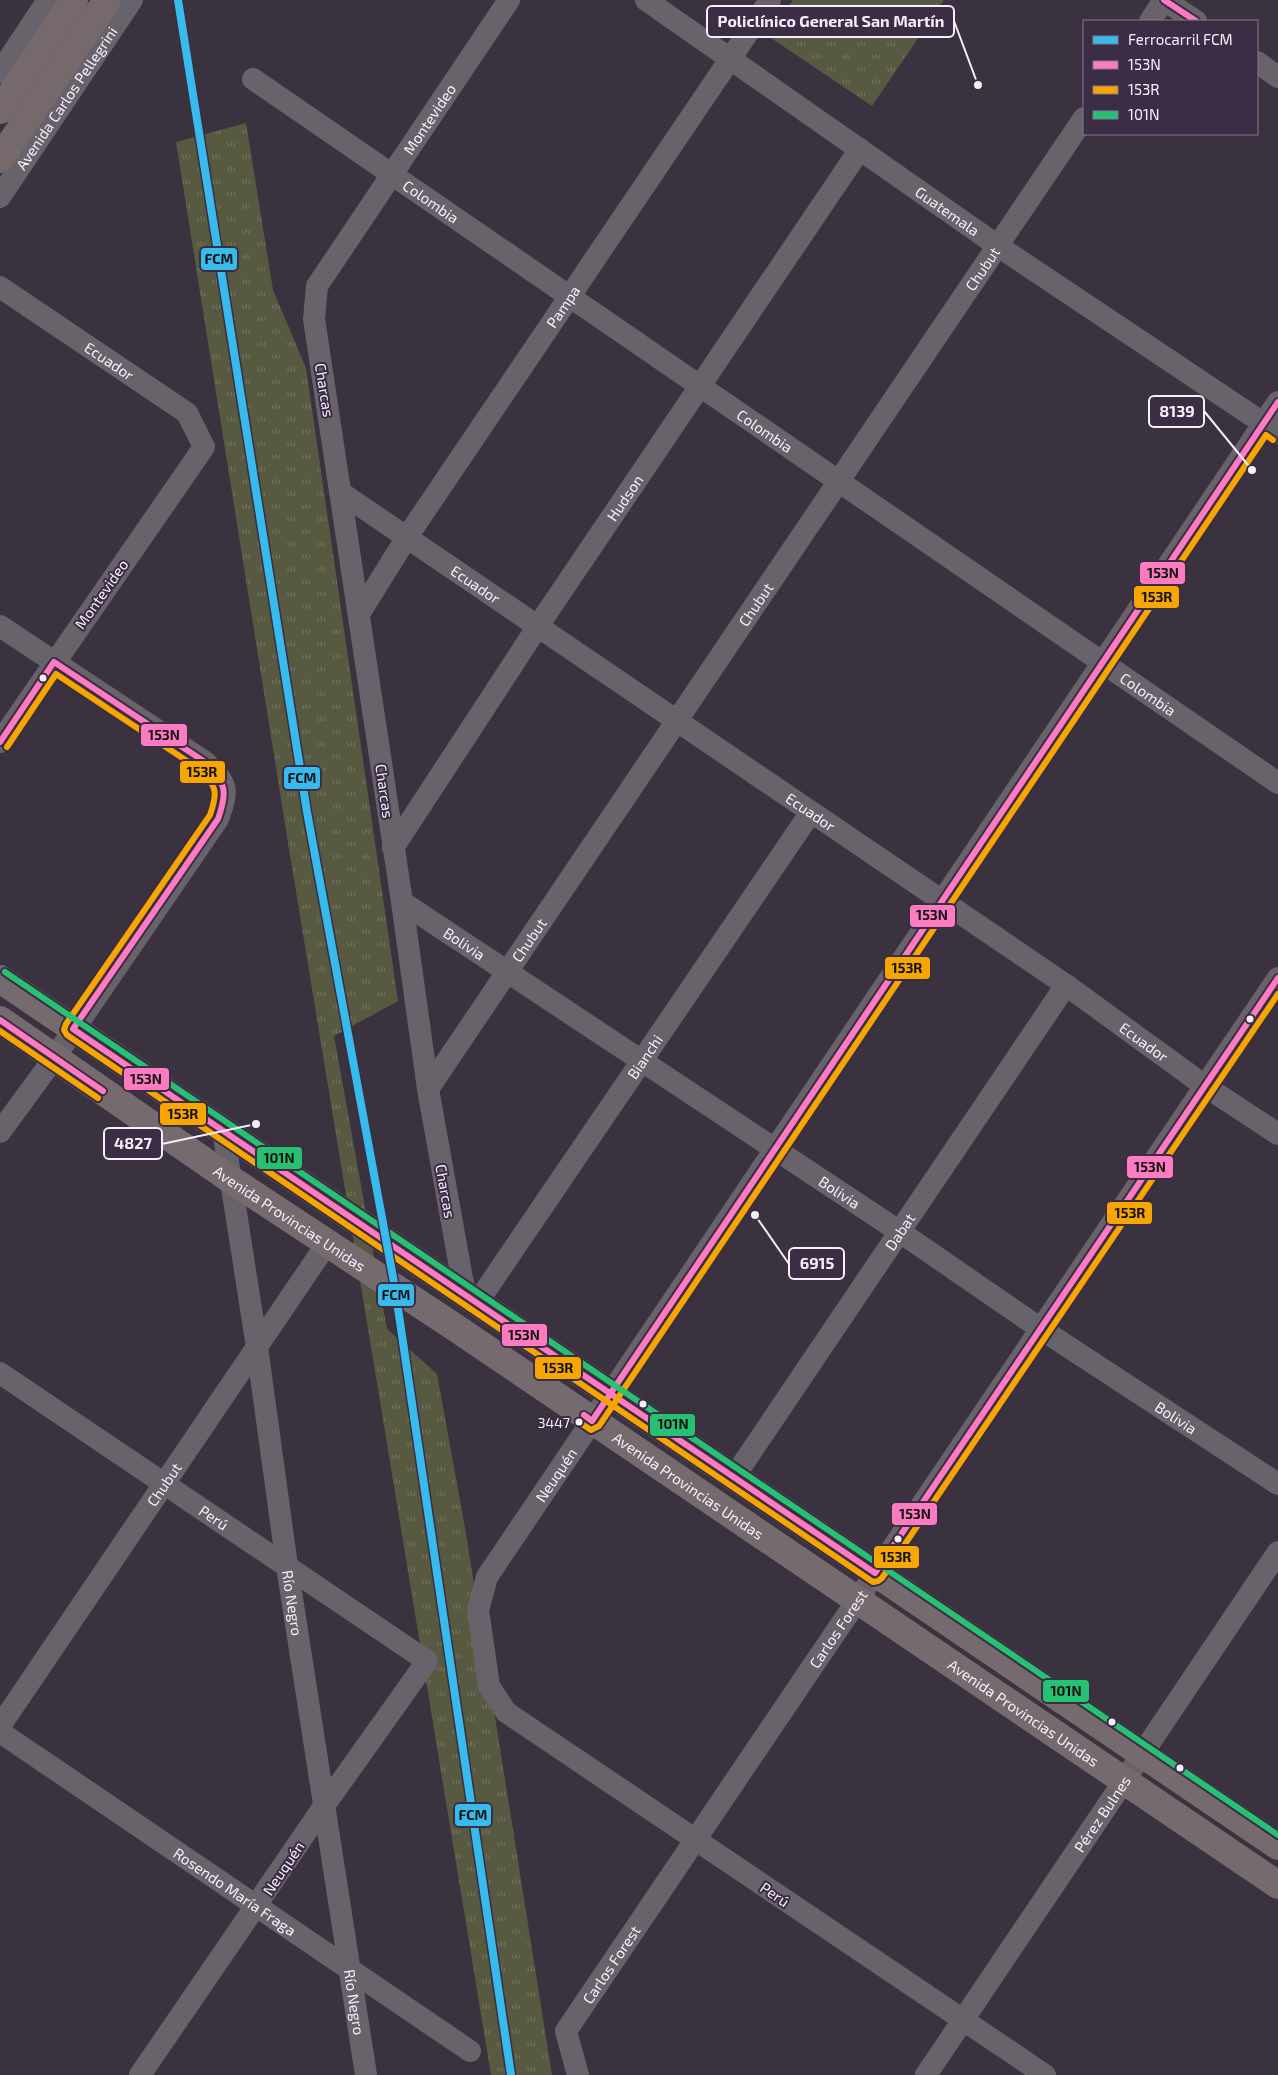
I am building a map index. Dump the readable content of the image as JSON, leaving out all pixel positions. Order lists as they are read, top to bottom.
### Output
{
  "streets": {
    "main road": ["Avenida Provincias Unidas"],
    "street": [
      "Avenida Carlos Pellegrini",
      "Montevideo",
      "Colombia",
      "Guatemala",
      "Chubut",
      "Pampa",
      "Ecuador",
      "Charcas",
      "Hudson",
      "Bolivia",
      "Bianchi",
      "Dabat",
      "Neuquén",
      "Perú",
      "Río Negro",
      "Carlos Forest",
      "Pérez Bulnes",
      "Rosendo María Fraga"
    ]
  },
  "crossings": [
    ["Montevideo", "Colombia"],
    ["Montevideo", "Ecuador"],
    ["Montevideo", "Charcas"],
    ["Colombia", "Chubut"],
    ["Colombia", "Pampa"],
    ["Colombia", "Hudson"],
    ["Colombia", "Neuquén"],
    ["Guatemala", "Chubut"],
    ["Guatemala", "Pampa"],
    ["Guatemala", "Hudson"],
    ["Guatemala", "Neuquén"],
    ["Chubut", "Ecuador"],
    ["Chubut", "Charcas"],
    ["Chubut", "Bolivia"],
    ["Chubut", "Avenida Provincias Unidas"],
    ["Chubut", "Perú"],
    ["Chubut", "Río Negro"],
    ["Pampa", "Ecuador"],
    ["Pampa", "Charcas"],
    ["Ecuador", "Charcas"],
    ["Ecuador", "Hudson"],
    ["Ecuador", "Bianchi"],
    ["Ecuador", "Dabat"],
    ["Ecuador", "Neuquén"],
    ["Ecuador", "Carlos Forest"],
    ["Charcas", "Hudson"],
    ["Charcas", "Bolivia"],
    ["Charcas", "Bianchi"],
    ["Bolivia", "Bianchi"],
    ["Bolivia", "Dabat"],
    ["Bolivia", "Neuquén"],
    ["Bolivia", "Carlos Forest"],
    ["Avenida Provincias Unidas", "Neuquén"],
    ["Avenida Provincias Unidas", "Río Negro"],
    ["Avenida Provincias Unidas", "Carlos Forest"],
    ["Avenida Provincias Unidas", "Pérez Bulnes"],
    ["Neuquén", "Perú"],
    ["Neuquén", "Río Negro"],
    ["Neuquén", "Rosendo María Fraga"],
    ["Perú", "Río Negro"],
    ["Perú", "Carlos Forest"],
    ["Perú", "Pérez Bulnes"],
    ["Río Negro", "Rosendo María Fraga"]
  ],
  "places": [
    "Policlínico General San Martín",
    "8139",
    "4827",
    "6915",
    "3447"
  ],
  "lines": [
    "rail line FCM",
    "transit line 153N",
    "transit line 153R",
    "transit line 101N"
  ],
  "legend": [
    "Ferrocarril FCM",
    "153N",
    "153R",
    "101N"
  ]
}
